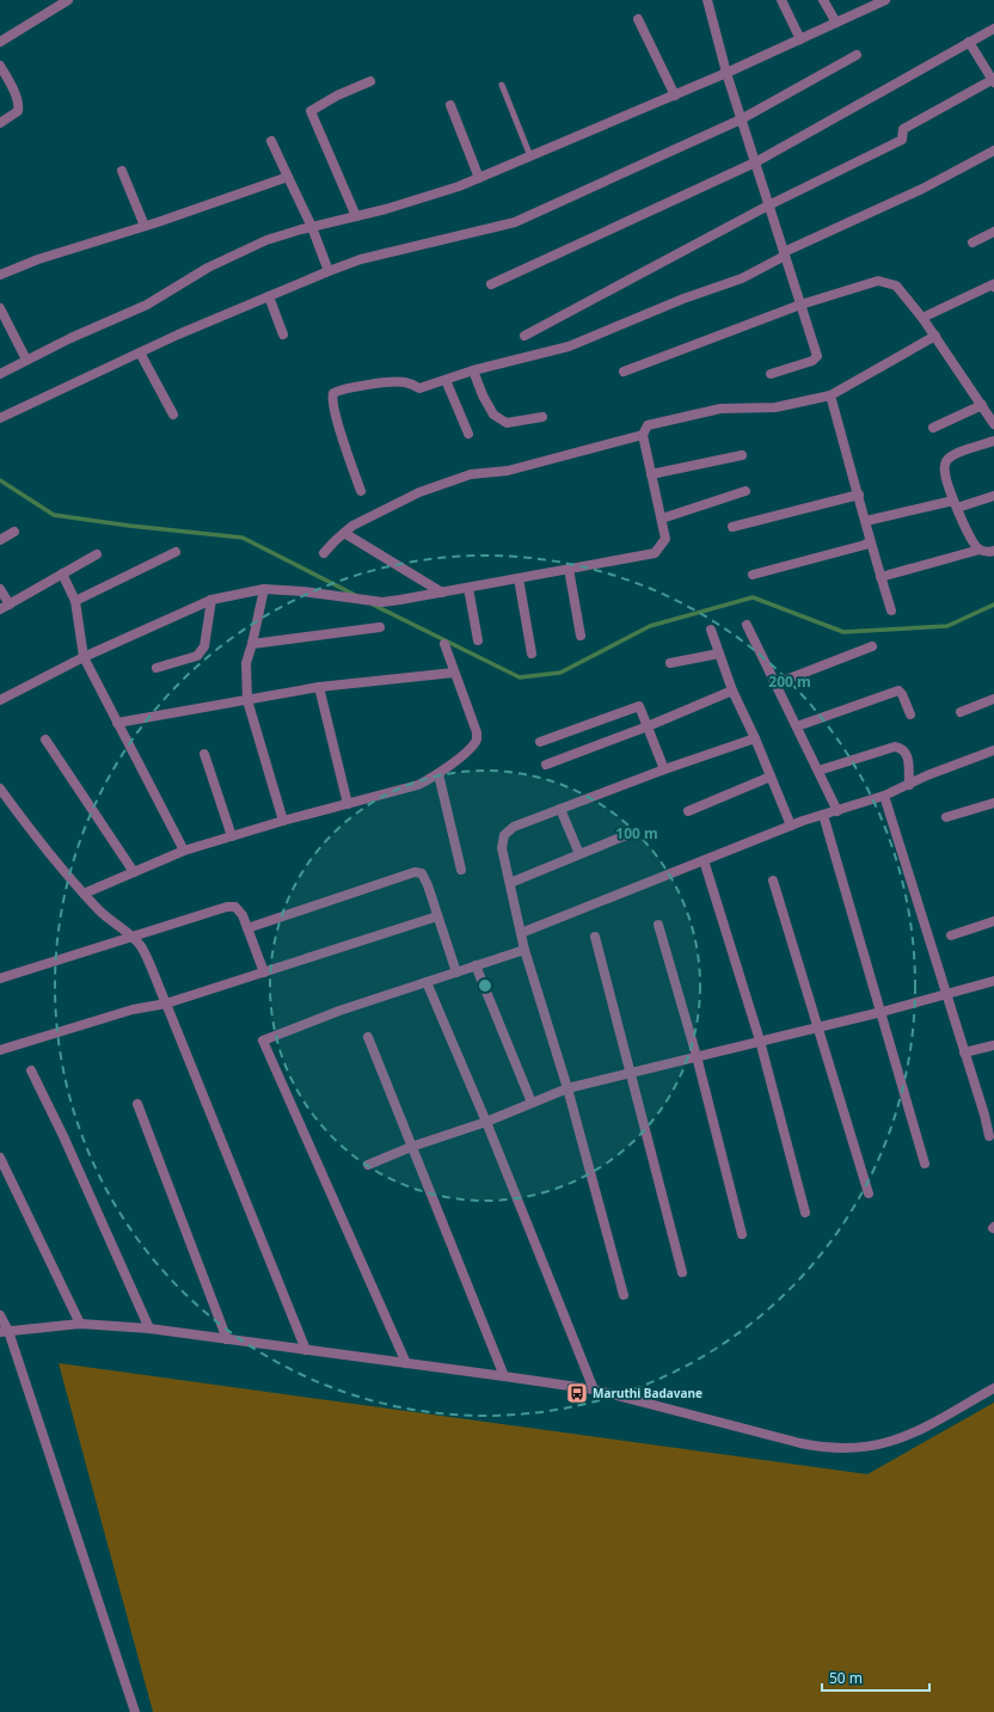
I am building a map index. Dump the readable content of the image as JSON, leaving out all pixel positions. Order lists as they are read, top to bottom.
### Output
{
  "places": {
    "bus stop": ["Maruthi Badavane"]
  },
  "scale_bar": "50 m",
  "rings": ["200 m", "100 m"]
}
